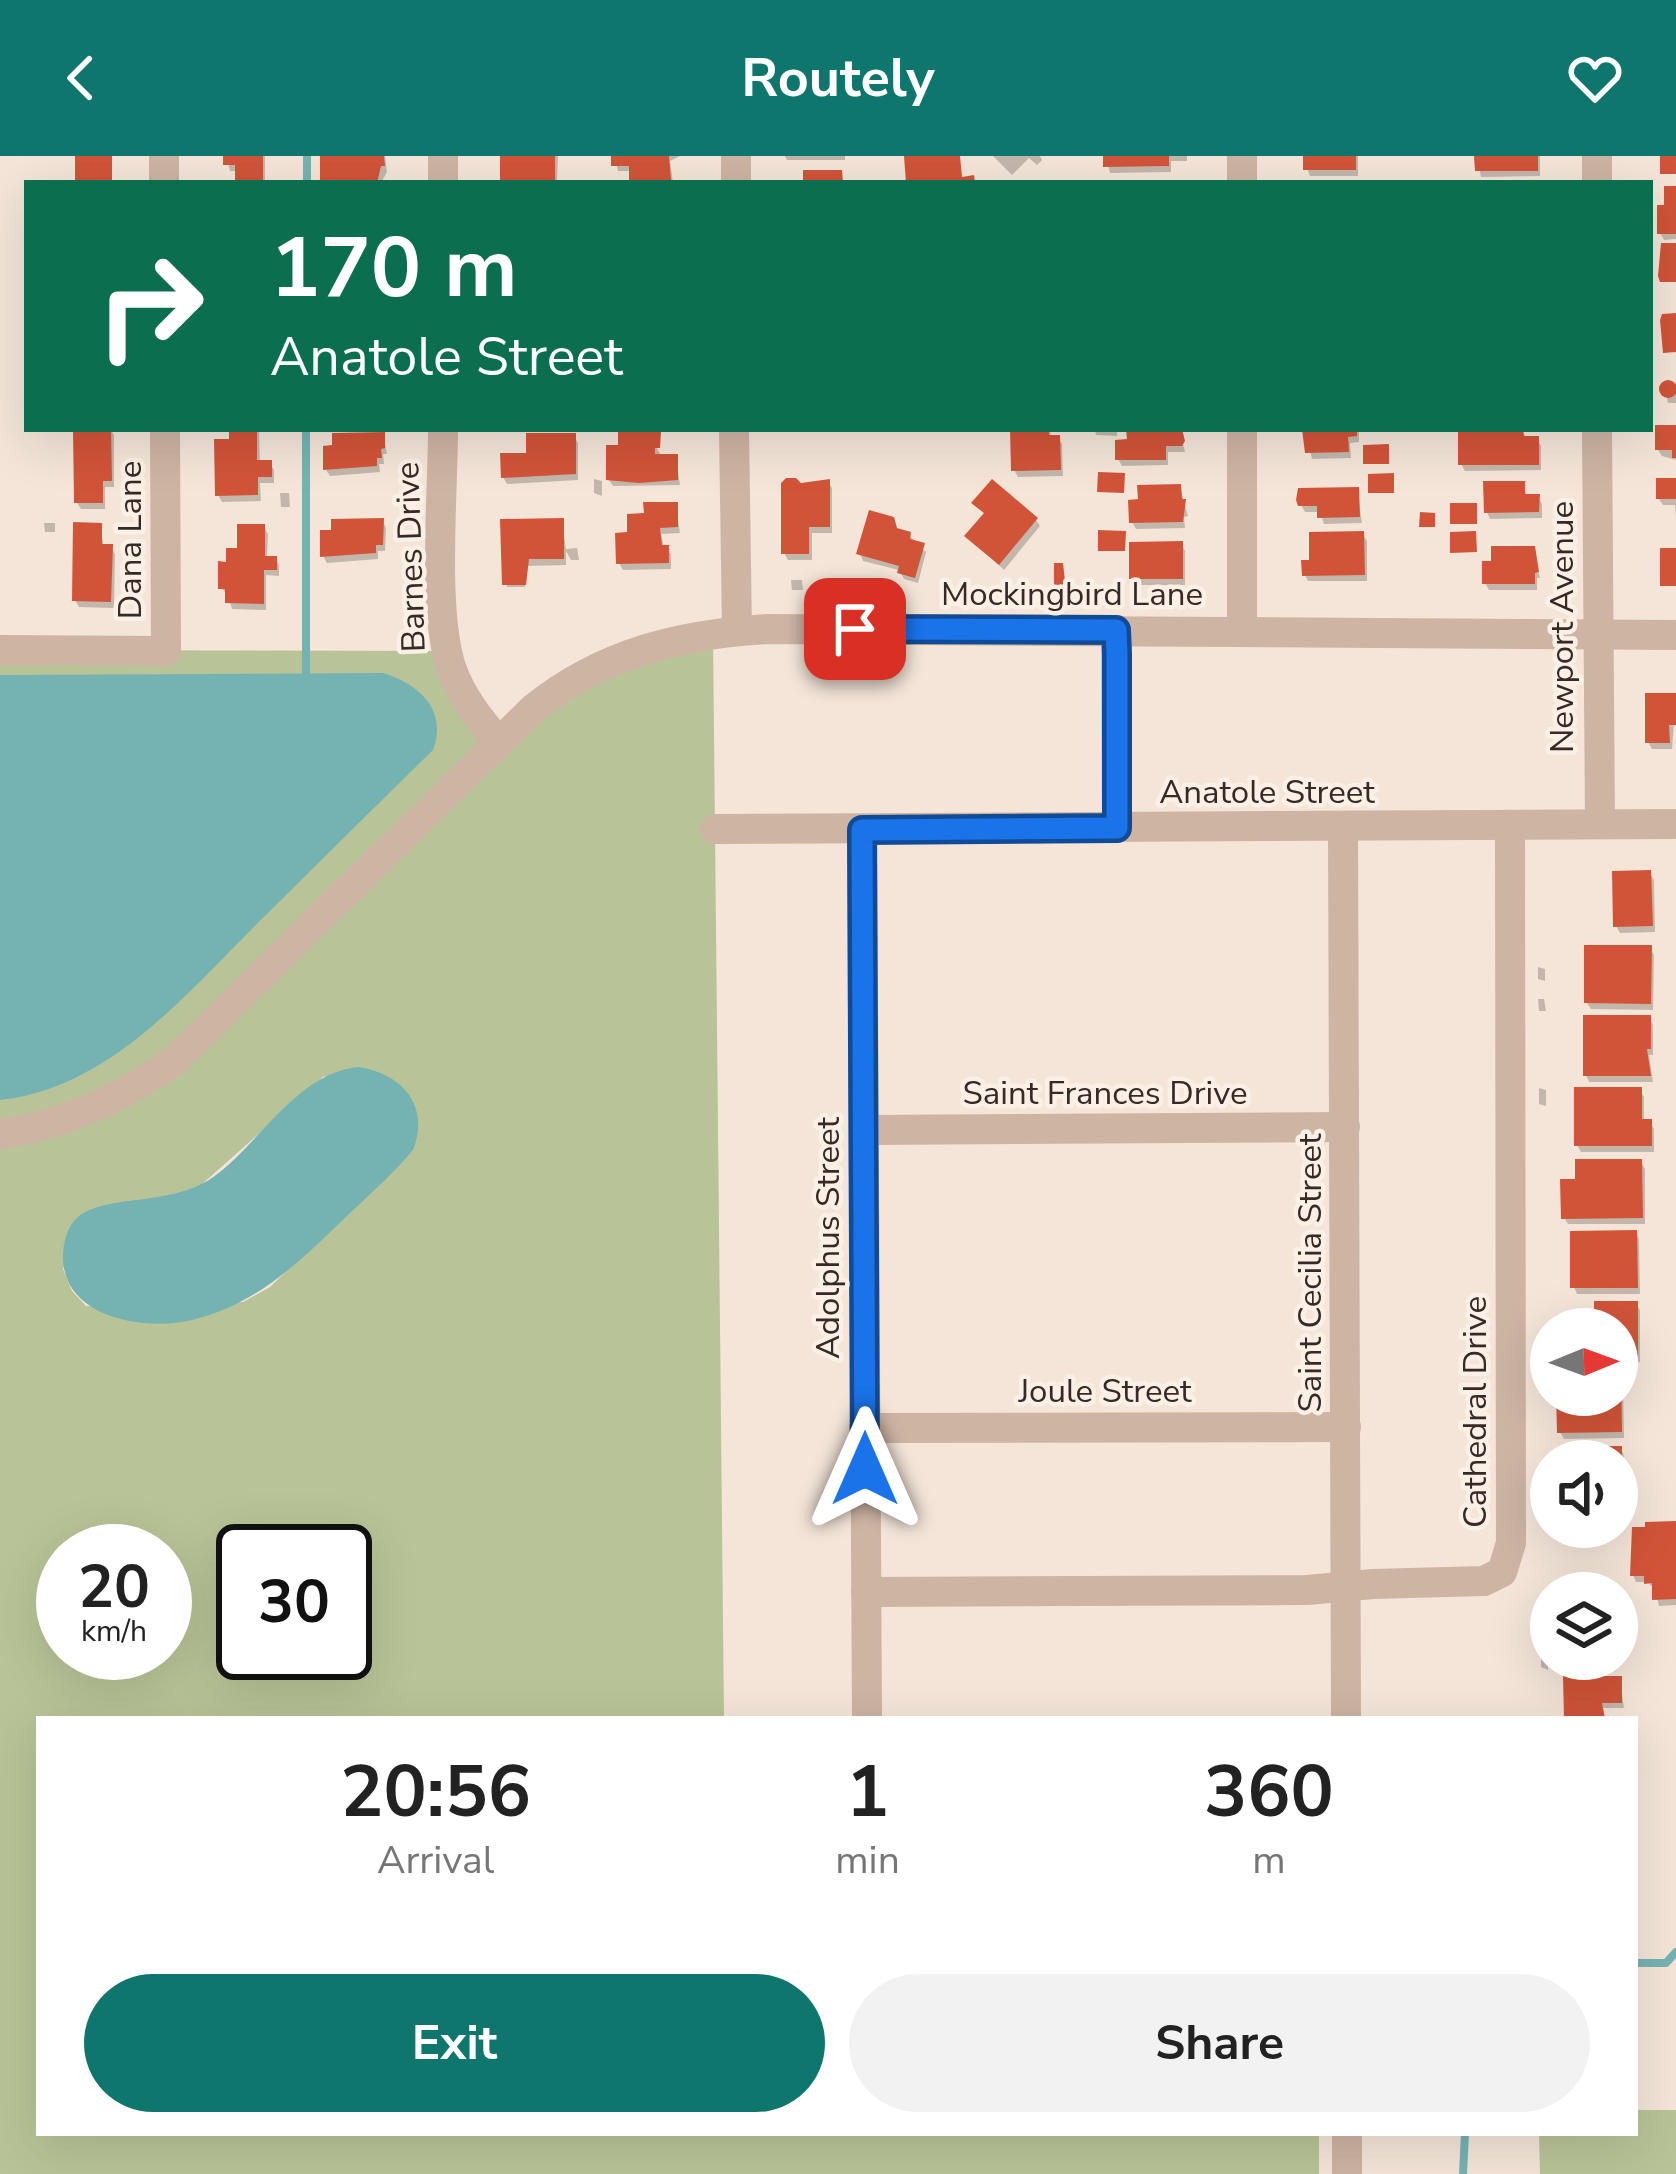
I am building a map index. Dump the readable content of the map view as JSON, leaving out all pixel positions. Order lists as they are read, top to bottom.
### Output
{
  "streets": {
    "street": [
      "Dana Lane",
      "Barnes Drive",
      "Mockingbird Lane",
      "Newport Avenue",
      "Anatole Street",
      "Saint Frances Drive",
      "Adolphus Street",
      "Saint Cecilia Street",
      "Joule Street",
      "Cathedral Drive"
    ]
  },
  "crossings": [
    ["Barnes Drive", "Mockingbird Lane"],
    ["Mockingbird Lane", "Newport Avenue"],
    ["Newport Avenue", "Anatole Street"],
    ["Anatole Street", "Adolphus Street"],
    ["Anatole Street", "Saint Cecilia Street"],
    ["Anatole Street", "Cathedral Drive"],
    ["Saint Frances Drive", "Adolphus Street"],
    ["Saint Frances Drive", "Saint Cecilia Street"],
    ["Adolphus Street", "Joule Street"],
    ["Adolphus Street", "Cathedral Drive"],
    ["Saint Cecilia Street", "Joule Street"],
    ["Saint Cecilia Street", "Cathedral Drive"]
  ],
  "north": "right",
  "page": {
    "header": "Routely",
    "turn": ["170 m", "Anatole Street"],
    "speed": "20 km/h",
    "limit": "30",
    "eta": [
      "20:56",
      "Arrival",
      "1",
      "min",
      "360",
      "m"
    ],
    "buttons": ["Exit", "Share"]
  }
}
